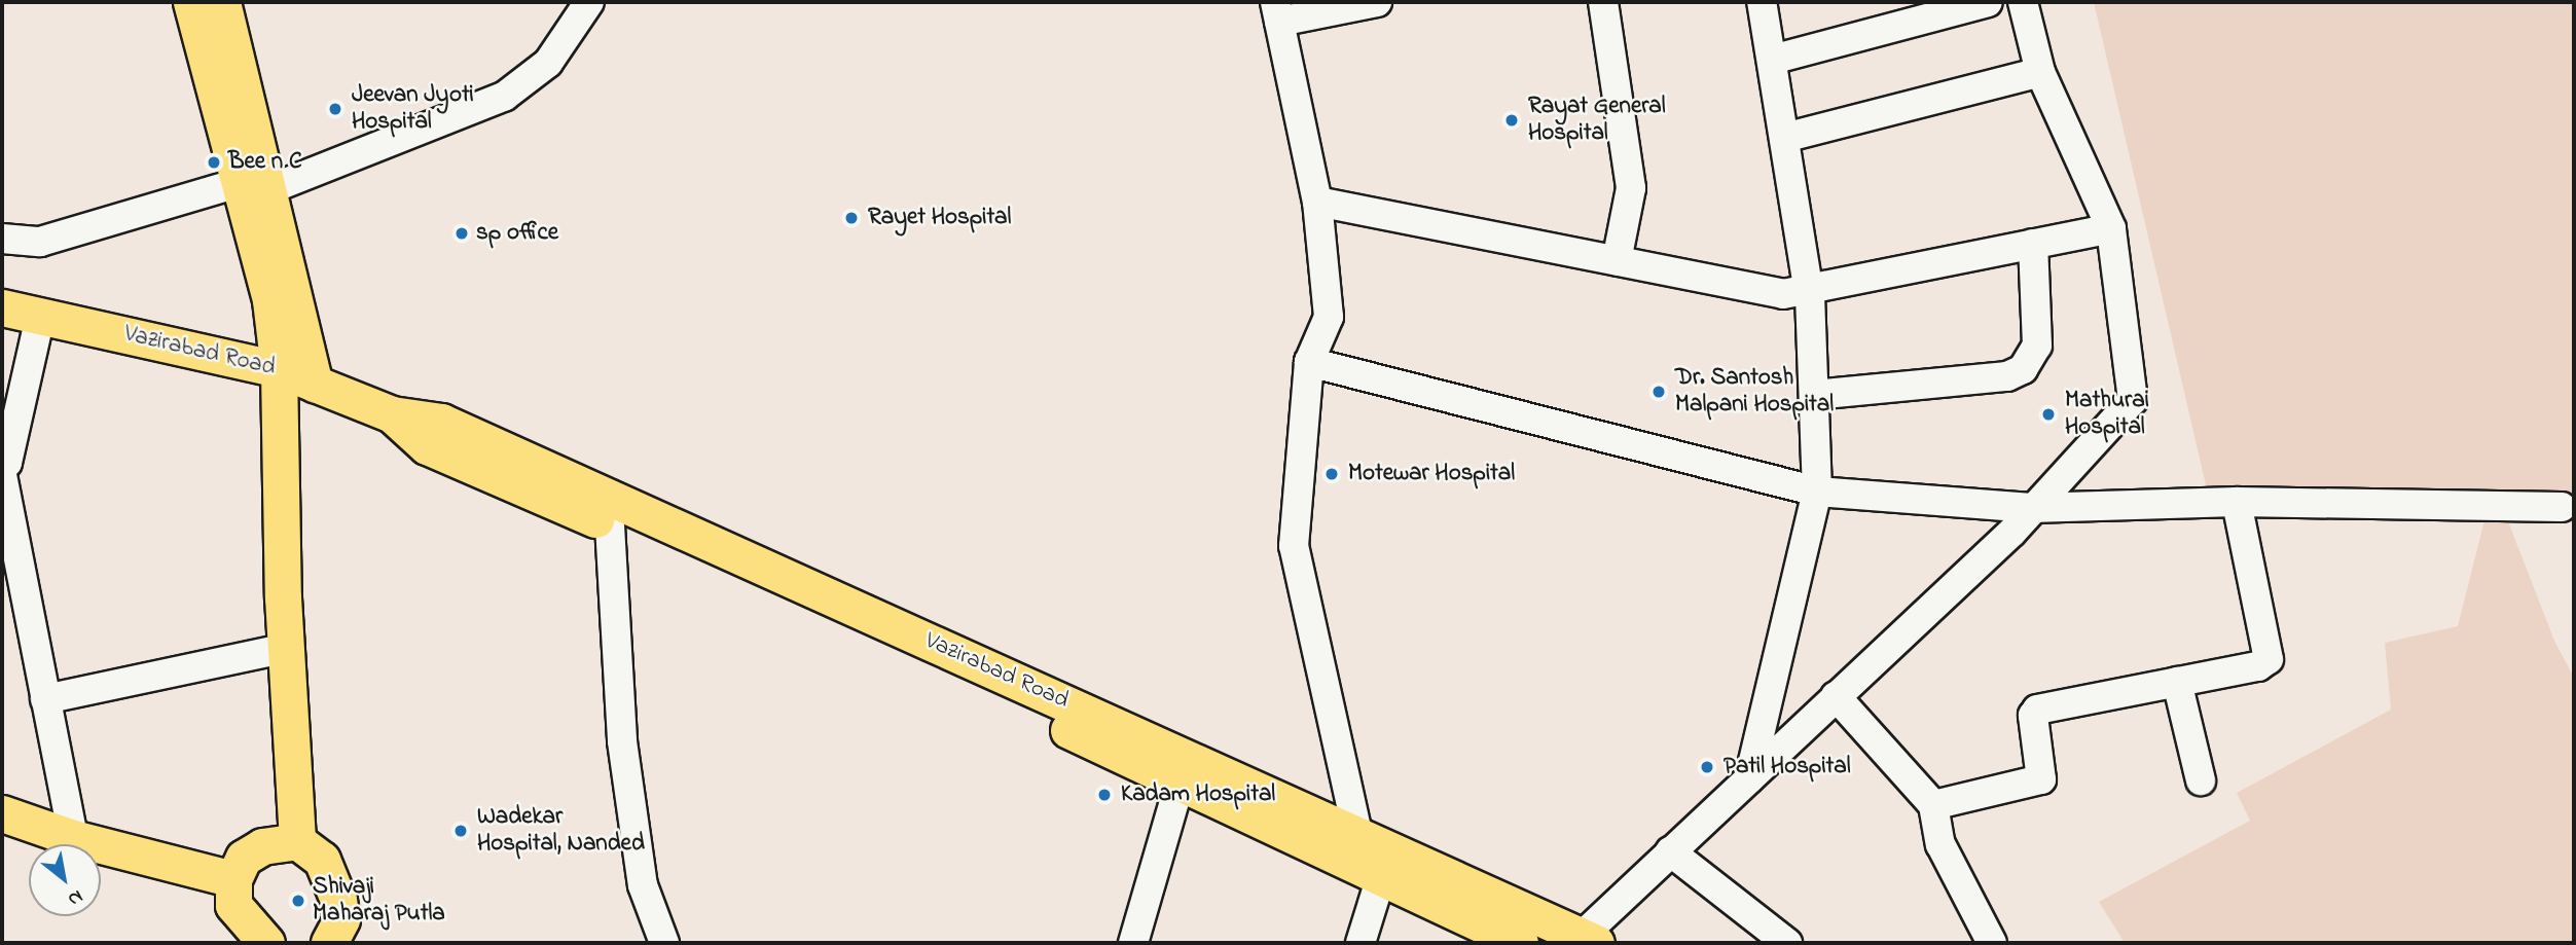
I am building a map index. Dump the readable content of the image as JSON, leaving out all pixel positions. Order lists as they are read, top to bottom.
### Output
{
  "streets": {
    "main road": ["Vazirabad Road"]
  },
  "places": [
    "Jeevan Jyoti Hospital",
    "Rayat General Hospital",
    "Bee n C",
    "Rayet Hospital",
    "sp office",
    "Dr. Santosh Malpani Hospital",
    "Mathurai Hospital",
    "Motewar Hospital",
    "Patil Hospital",
    "Kadam Hospital",
    "Wadekar Hospital, Nanded",
    "Shivaji Maharaj Putla"
  ],
  "north": "bottom right"
}
